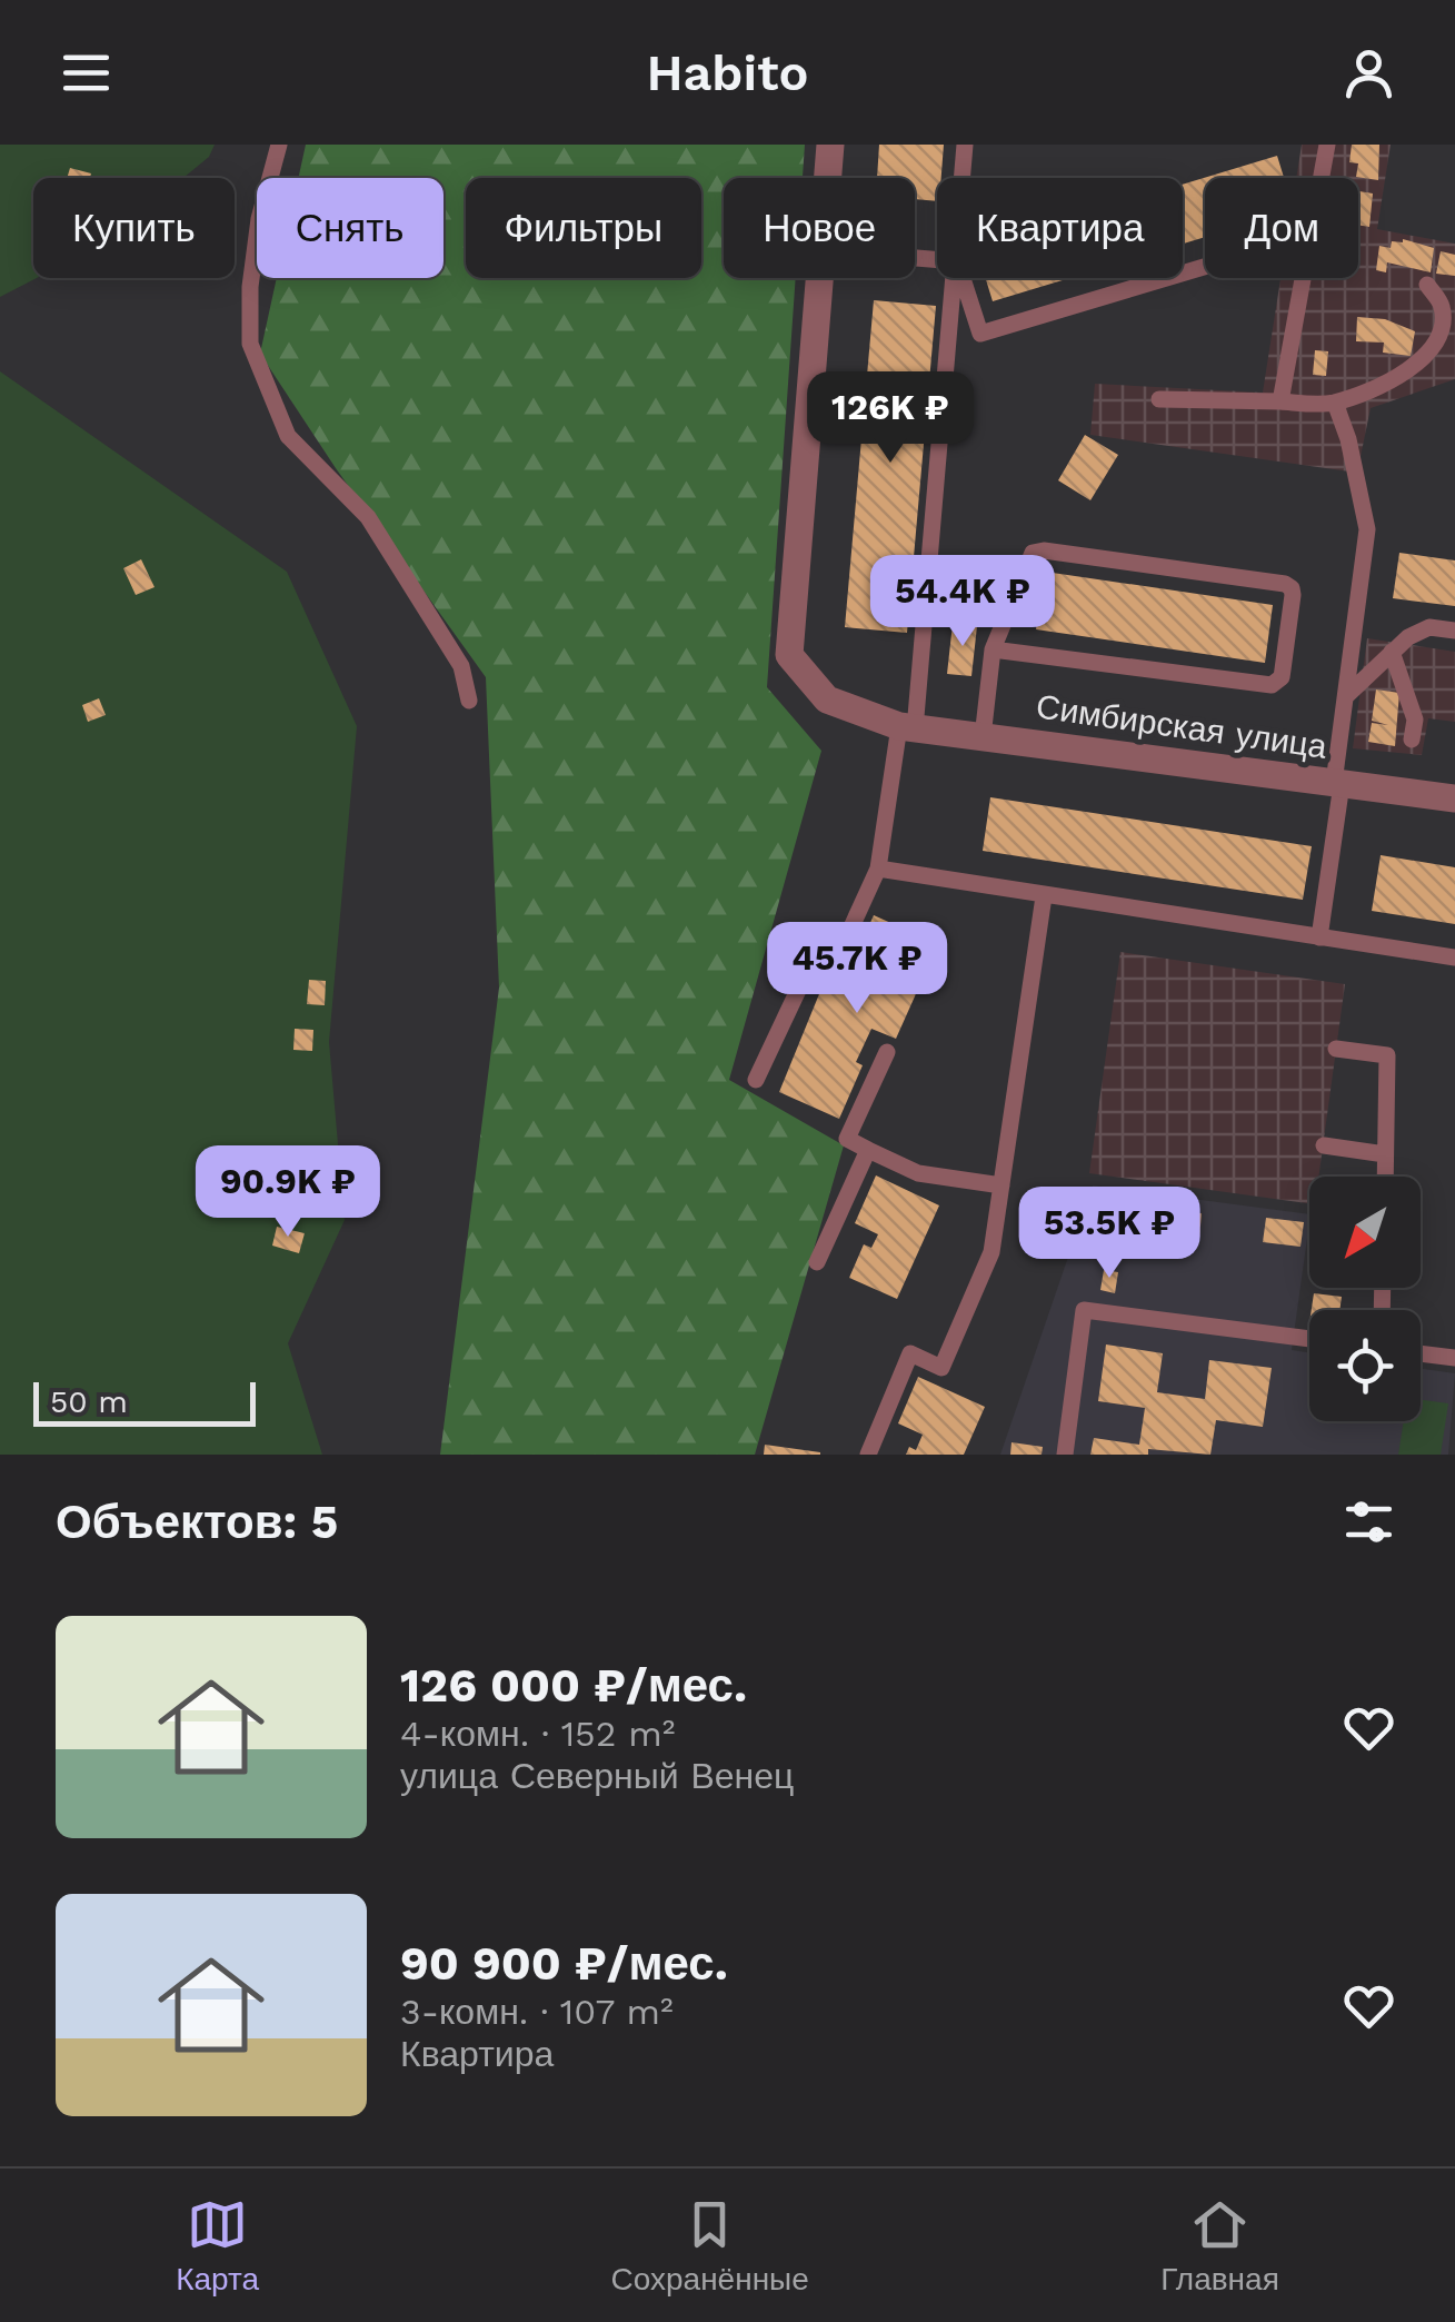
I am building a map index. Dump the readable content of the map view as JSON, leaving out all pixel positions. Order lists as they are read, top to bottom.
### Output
{
  "streets": {
    "street": ["Симбирская улица"]
  },
  "scale_bar": "50 m",
  "north": "bottom left",
  "page": {
    "header": "Habito",
    "chip": [
      "Купить",
      "Снять",
      "Фильтры",
      "Новое",
      "Квартира",
      "Дом"
    ],
    "price": [
      "126K ₽",
      "54.4K ₽",
      "45.7K ₽",
      "90.9K ₽",
      "53.5K ₽"
    ],
    "scale": "50 m",
    "heading": "Объектов: 5",
    "list": [
      {
        "name": "126 000 ₽/мес.",
        "note": "4-комн. · 152 m² · улица Северный Венец"
      },
      {
        "name": "90 900 ₽/мес.",
        "note": "3-комн. · 107 m² · Квартира"
      }
    ],
    "tabs": ["Карта", "Сохранённые", "Главная"]
  }
}
